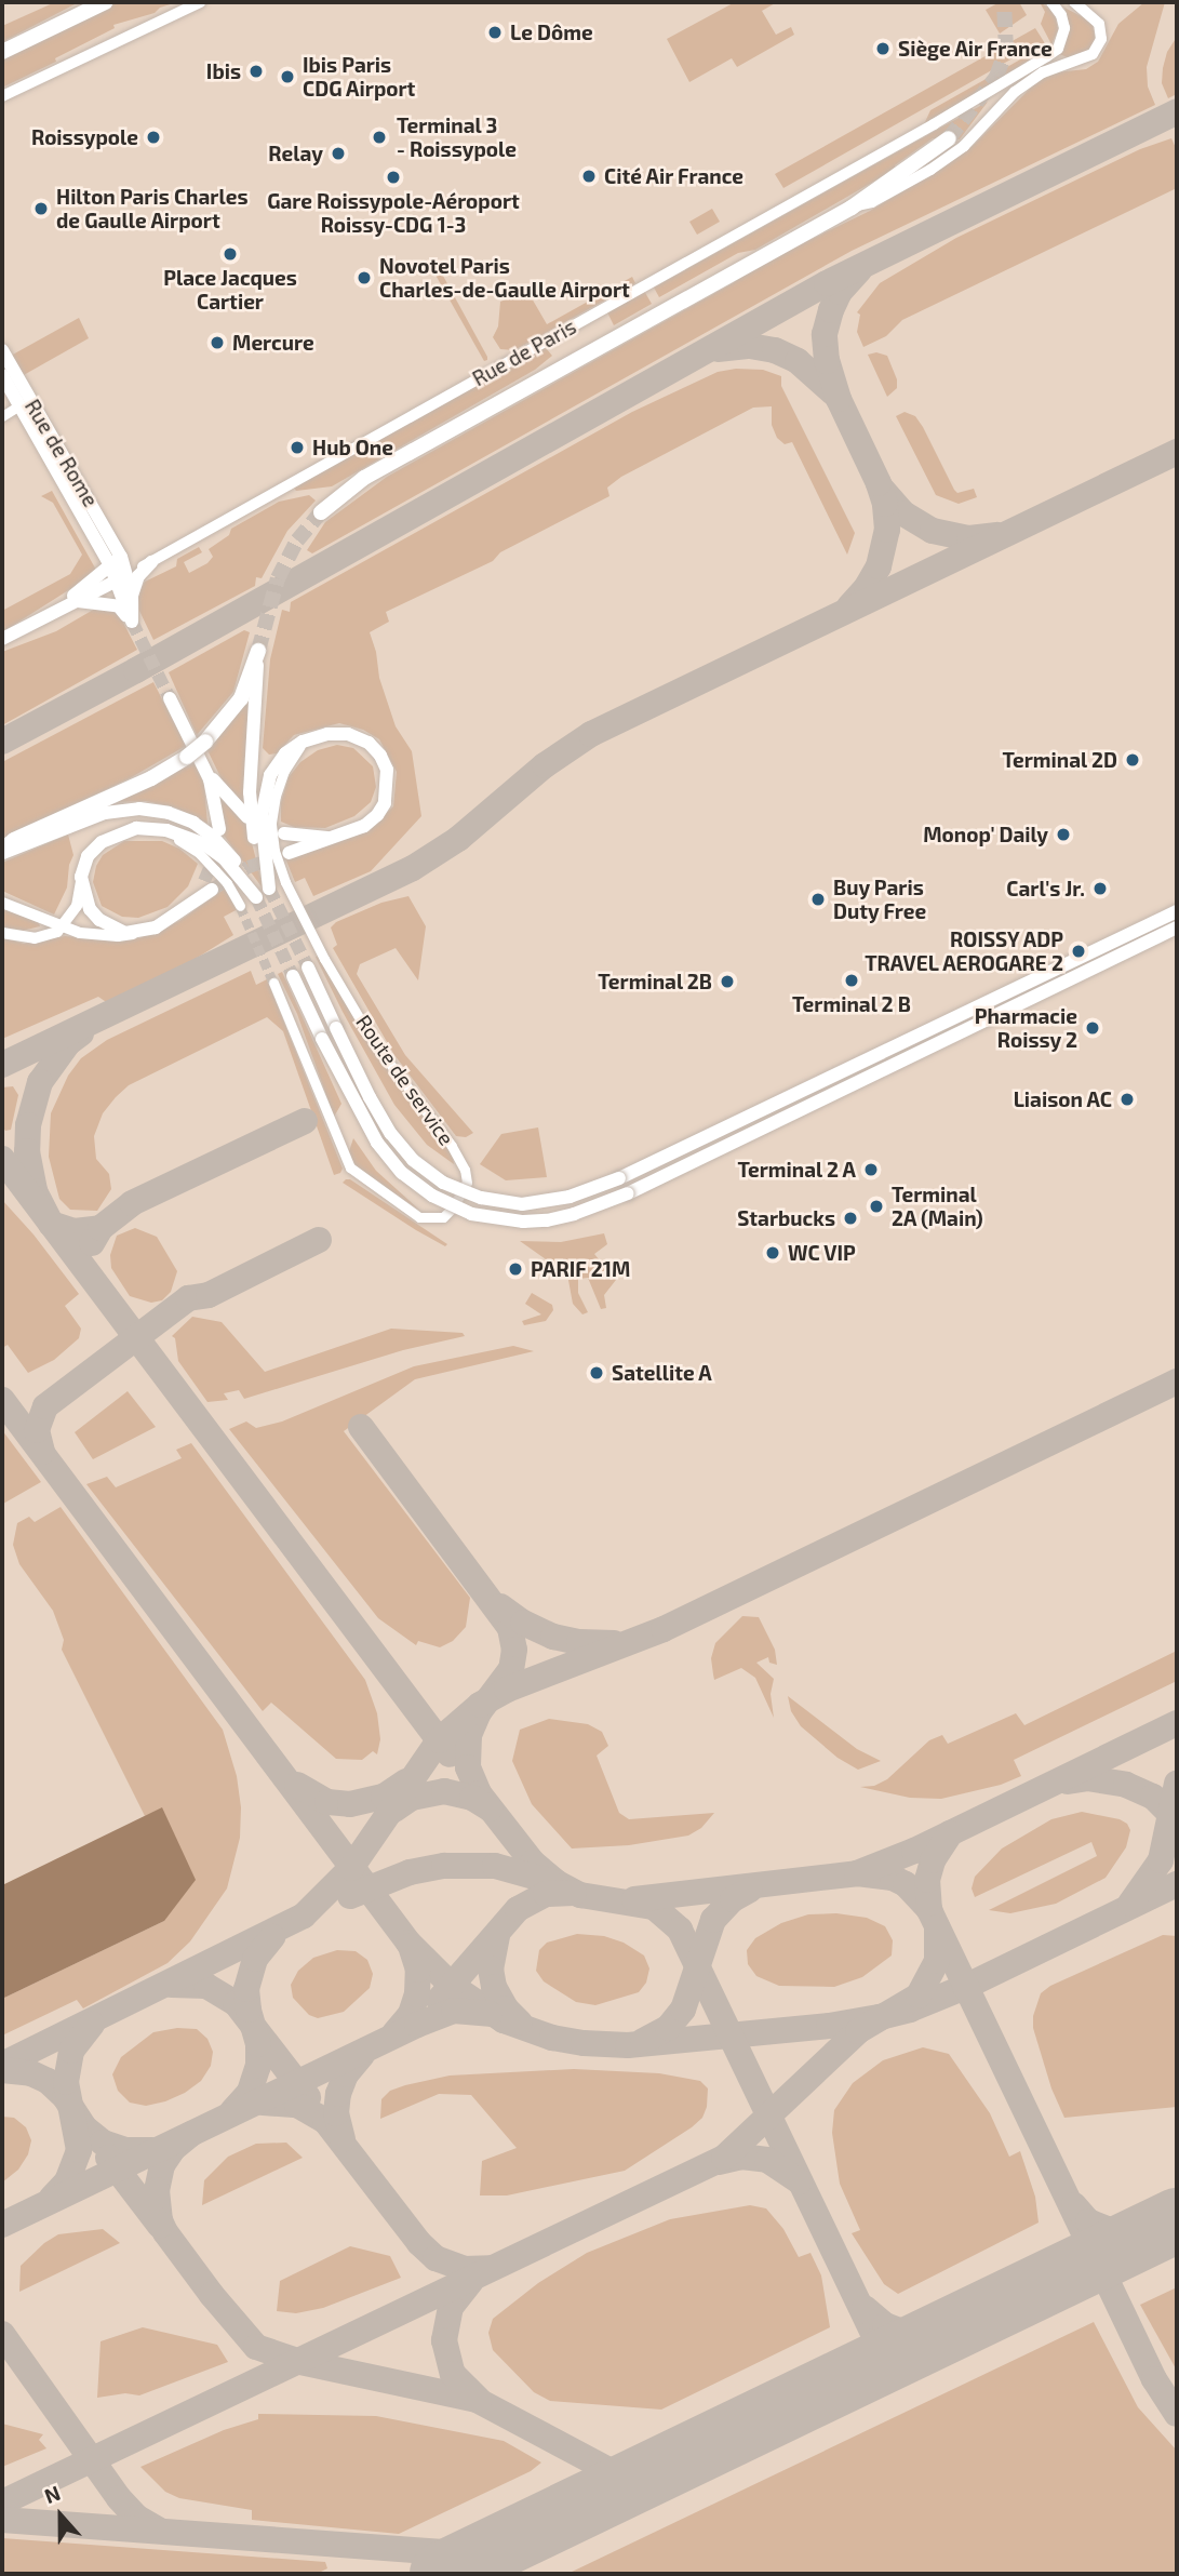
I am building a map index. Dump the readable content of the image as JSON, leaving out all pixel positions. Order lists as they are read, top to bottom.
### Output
{
  "streets": {
    "main road": ["Rue de Rome"],
    "street": ["Rue de Paris", "Route de service"]
  },
  "crossings": [
    ["Rue de Paris", "Rue de Rome"]
  ],
  "places": [
    "Le Dôme",
    "Siège Air France",
    "Ibis",
    "Ibis Paris CDG Airport",
    "Roissypole",
    "Terminal 3 - Roissypole",
    "Relay",
    "Cité Air France",
    "Gare Roissypole-Aéroport Roissy-CDG 1-3",
    "Hilton Paris Charles de Gaulle Airport",
    "Place Jacques Cartier",
    "Novotel Paris Charles-de-Gaulle Airport",
    "Mercure",
    "Hub One",
    "Terminal 2D",
    "Monop' Daily",
    "Carl's Jr.",
    "Buy Paris Duty Free",
    "ROISSY ADP TRAVEL AEROGARE 2",
    "Terminal 2 B",
    "Terminal 2B",
    "Pharmacie Roissy 2",
    "Liaison AC",
    "Terminal 2 A",
    "Terminal 2A (Main)",
    "Starbucks",
    "WC VIP",
    "PARIF 21M",
    "Satellite A"
  ],
  "north": "top"
}
